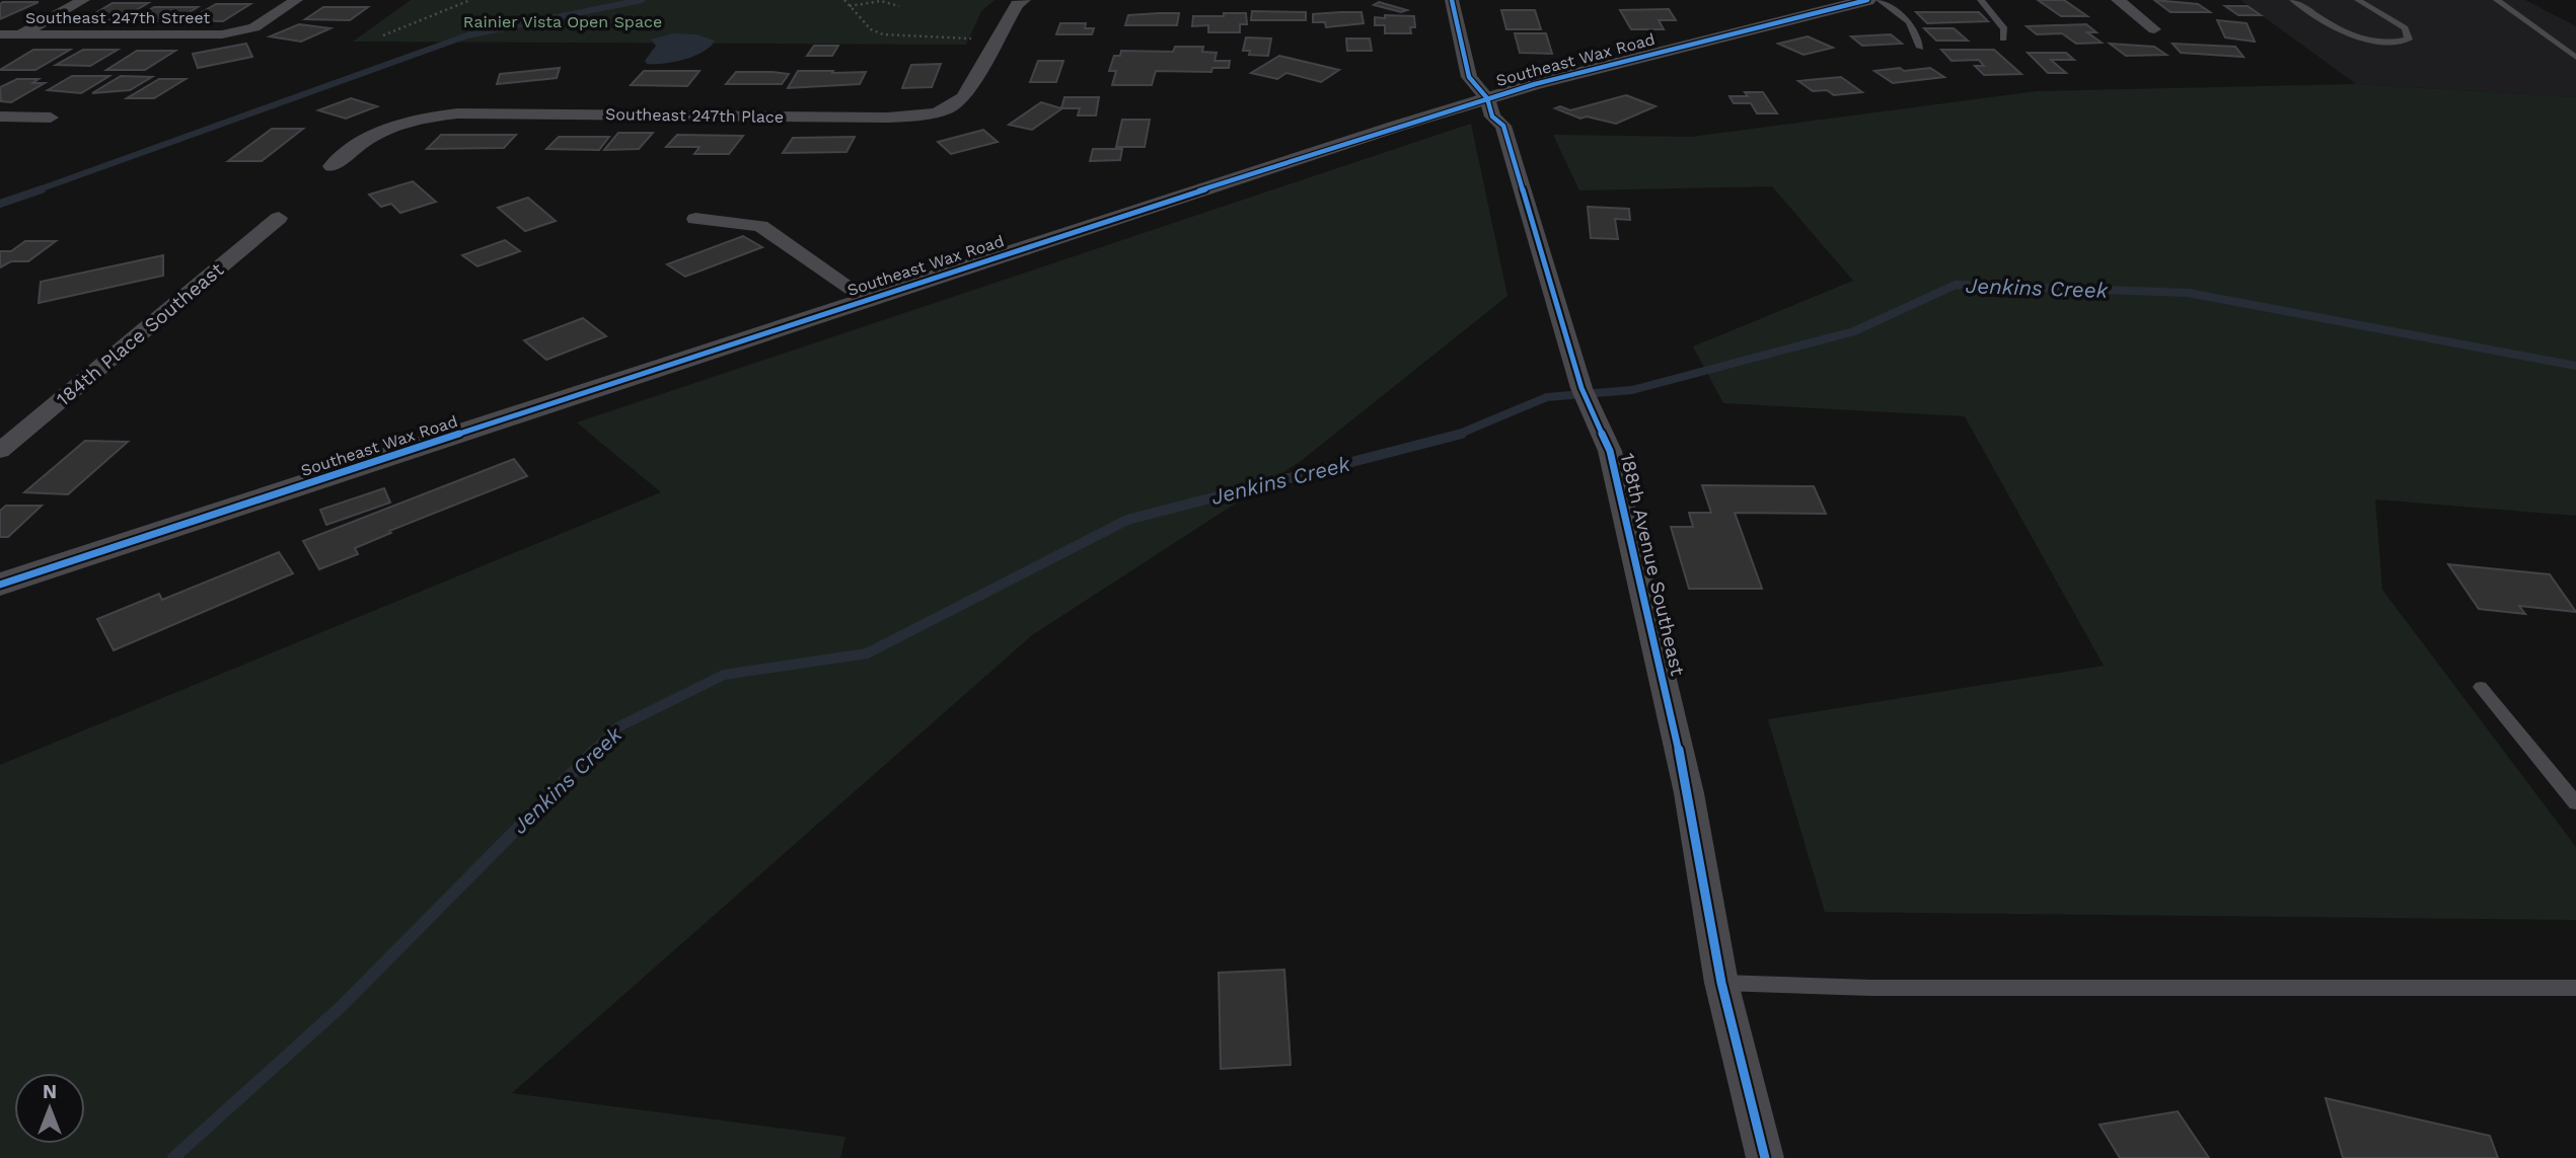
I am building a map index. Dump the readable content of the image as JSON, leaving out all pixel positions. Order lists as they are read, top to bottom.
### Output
{
  "streets": {
    "street": [
      "Southeast 247th Street",
      "Southeast Wax Road",
      "Southeast 247th Place",
      "184th Place Southeast",
      "188th Avenue Southeast"
    ]
  },
  "crossings": [
    ["Southeast Wax Road", "188th Avenue Southeast"]
  ],
  "water": ["Jenkins Creek"],
  "parks": ["Rainier Vista Open Space"],
  "north": "top"
}
